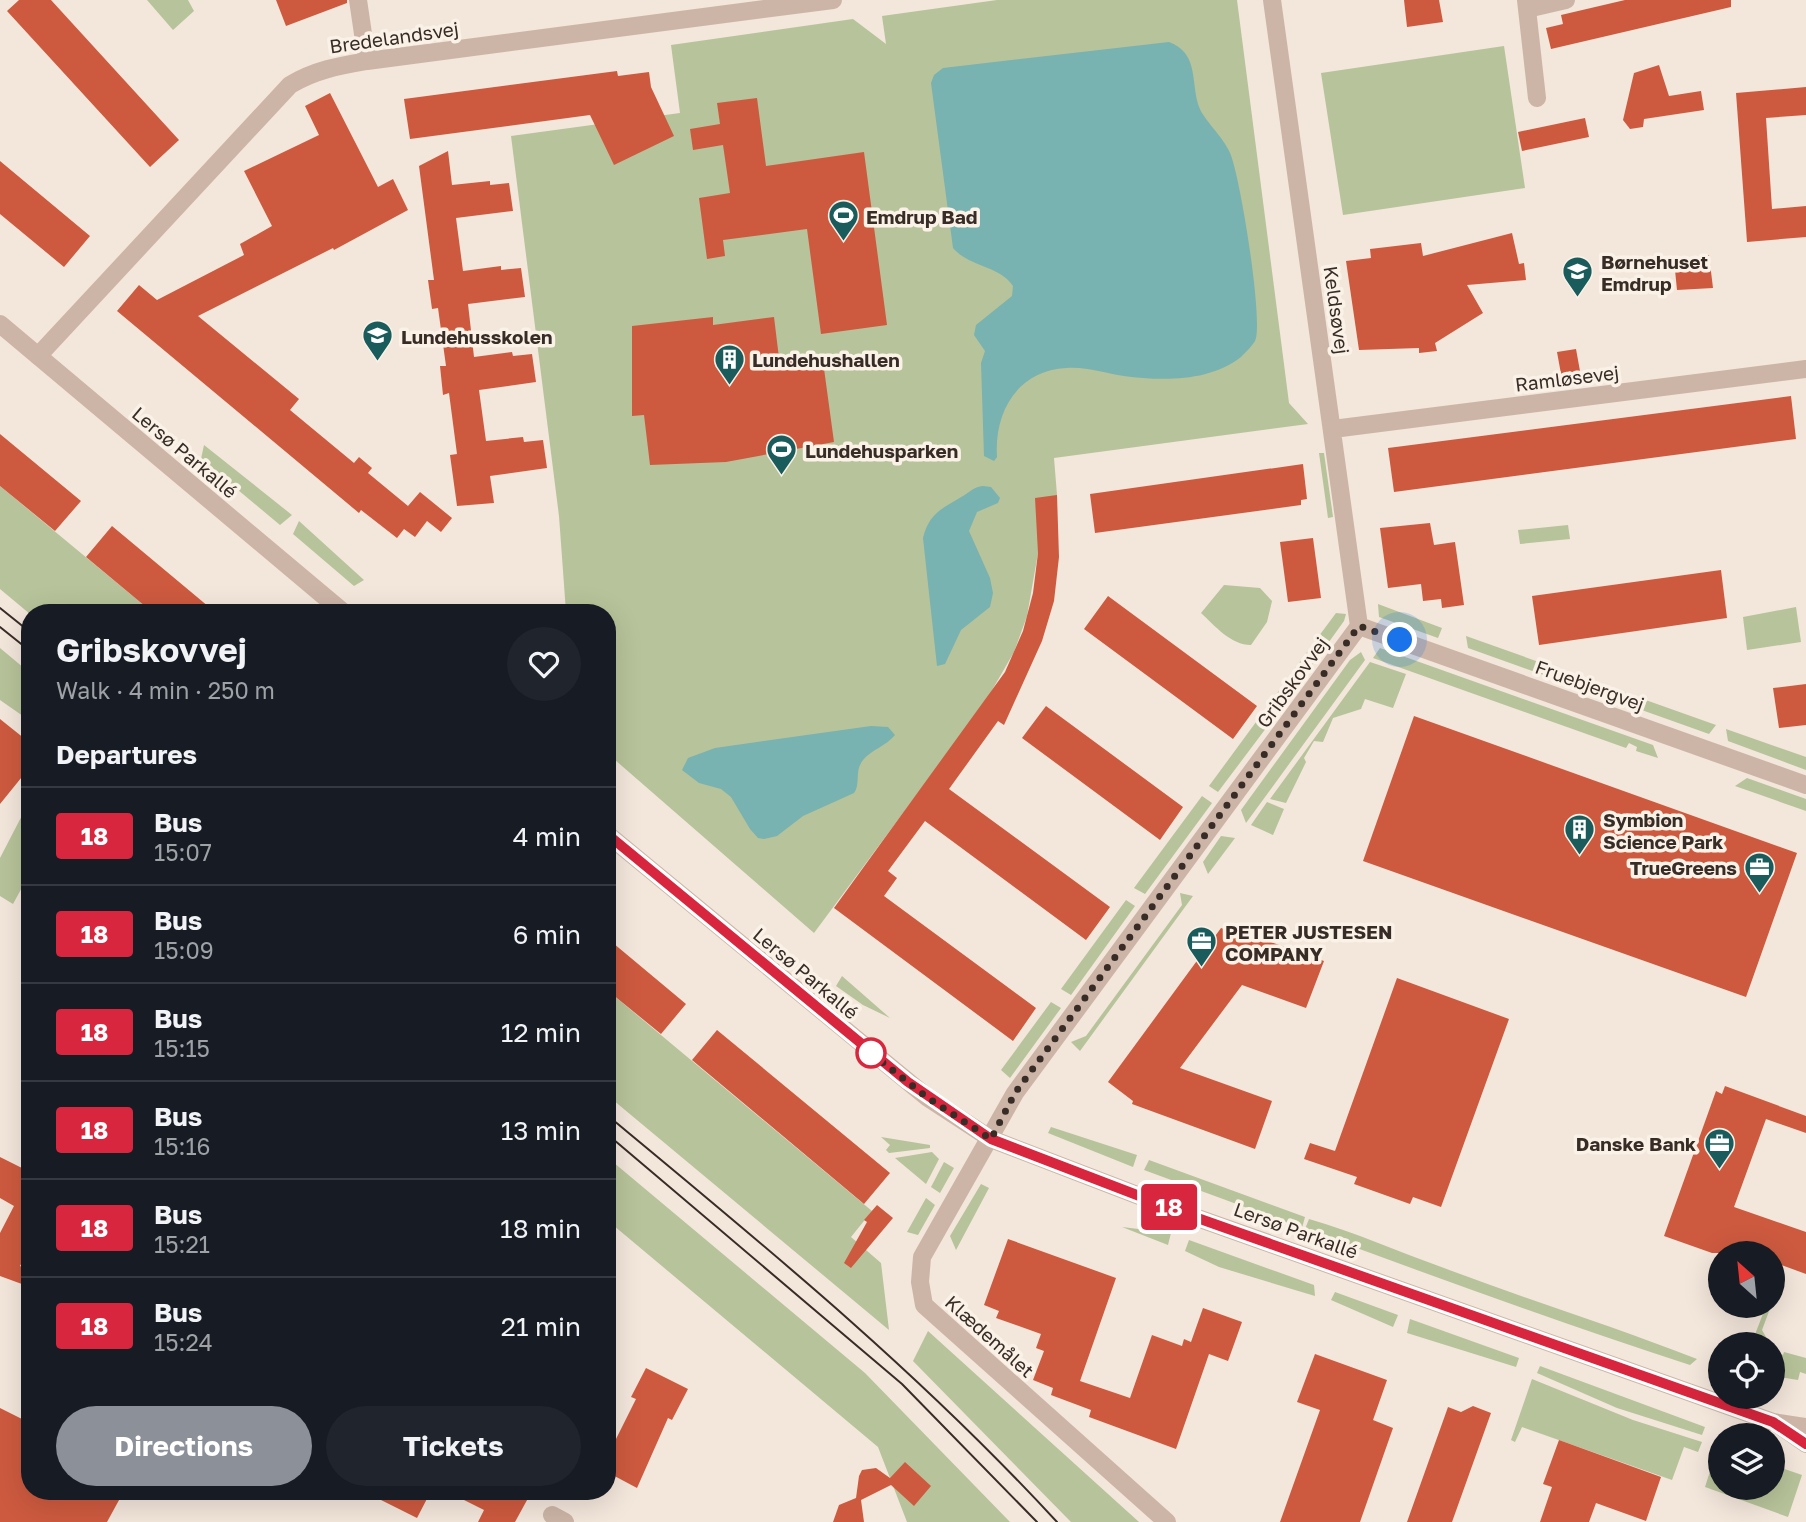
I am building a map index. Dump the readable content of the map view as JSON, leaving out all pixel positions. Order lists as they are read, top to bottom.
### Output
{
  "streets": {
    "street": [
      "Bredelandsvej",
      "Keldsøvej",
      "Ramløsevej",
      "Lersø Parkallé",
      "Gribskovvej",
      "Fruebjergvej",
      "Klædemålet"
    ]
  },
  "crossings": [
    ["Bredelandsvej", "Lersø Parkallé"],
    ["Keldsøvej", "Ramløsevej"],
    ["Keldsøvej", "Gribskovvej"],
    ["Keldsøvej", "Fruebjergvej"],
    ["Lersø Parkallé", "Gribskovvej"],
    ["Lersø Parkallé", "Klædemålet"],
    ["Gribskovvej", "Fruebjergvej"],
    ["Gribskovvej", "Klædemålet"]
  ],
  "places": {
    "sports": ["Emdrup Bad", "Lundehusparken"],
    "school or university": ["Børnehuset Emdrup", "Lundehusskolen"],
    "building": ["Lundehushallen", "Symbion Science Park"],
    "office": ["TrueGreens", "PETER JUSTESEN COMPANY", "Danske Bank"]
  },
  "lines": ["bus line 18"],
  "north": "top left",
  "page": {
    "on_map": "18",
    "heading": [
      ["Gribskovvej", "Walk · 4 min · 250 m"],
      "Departures"
    ],
    "list": [
      {
        "mark": "18",
        "name": "Bus",
        "note": "15:07",
        "value": "4 min"
      },
      {
        "mark": "18",
        "name": "Bus",
        "note": "15:09",
        "value": "6 min"
      },
      {
        "mark": "18",
        "name": "Bus",
        "note": "15:15",
        "value": "12 min"
      },
      {
        "mark": "18",
        "name": "Bus",
        "note": "15:16",
        "value": "13 min"
      },
      {
        "mark": "18",
        "name": "Bus",
        "note": "15:21",
        "value": "18 min"
      },
      {
        "mark": "18",
        "name": "Bus",
        "note": "15:24",
        "value": "21 min"
      }
    ],
    "buttons": ["Directions", "Tickets"]
  }
}
